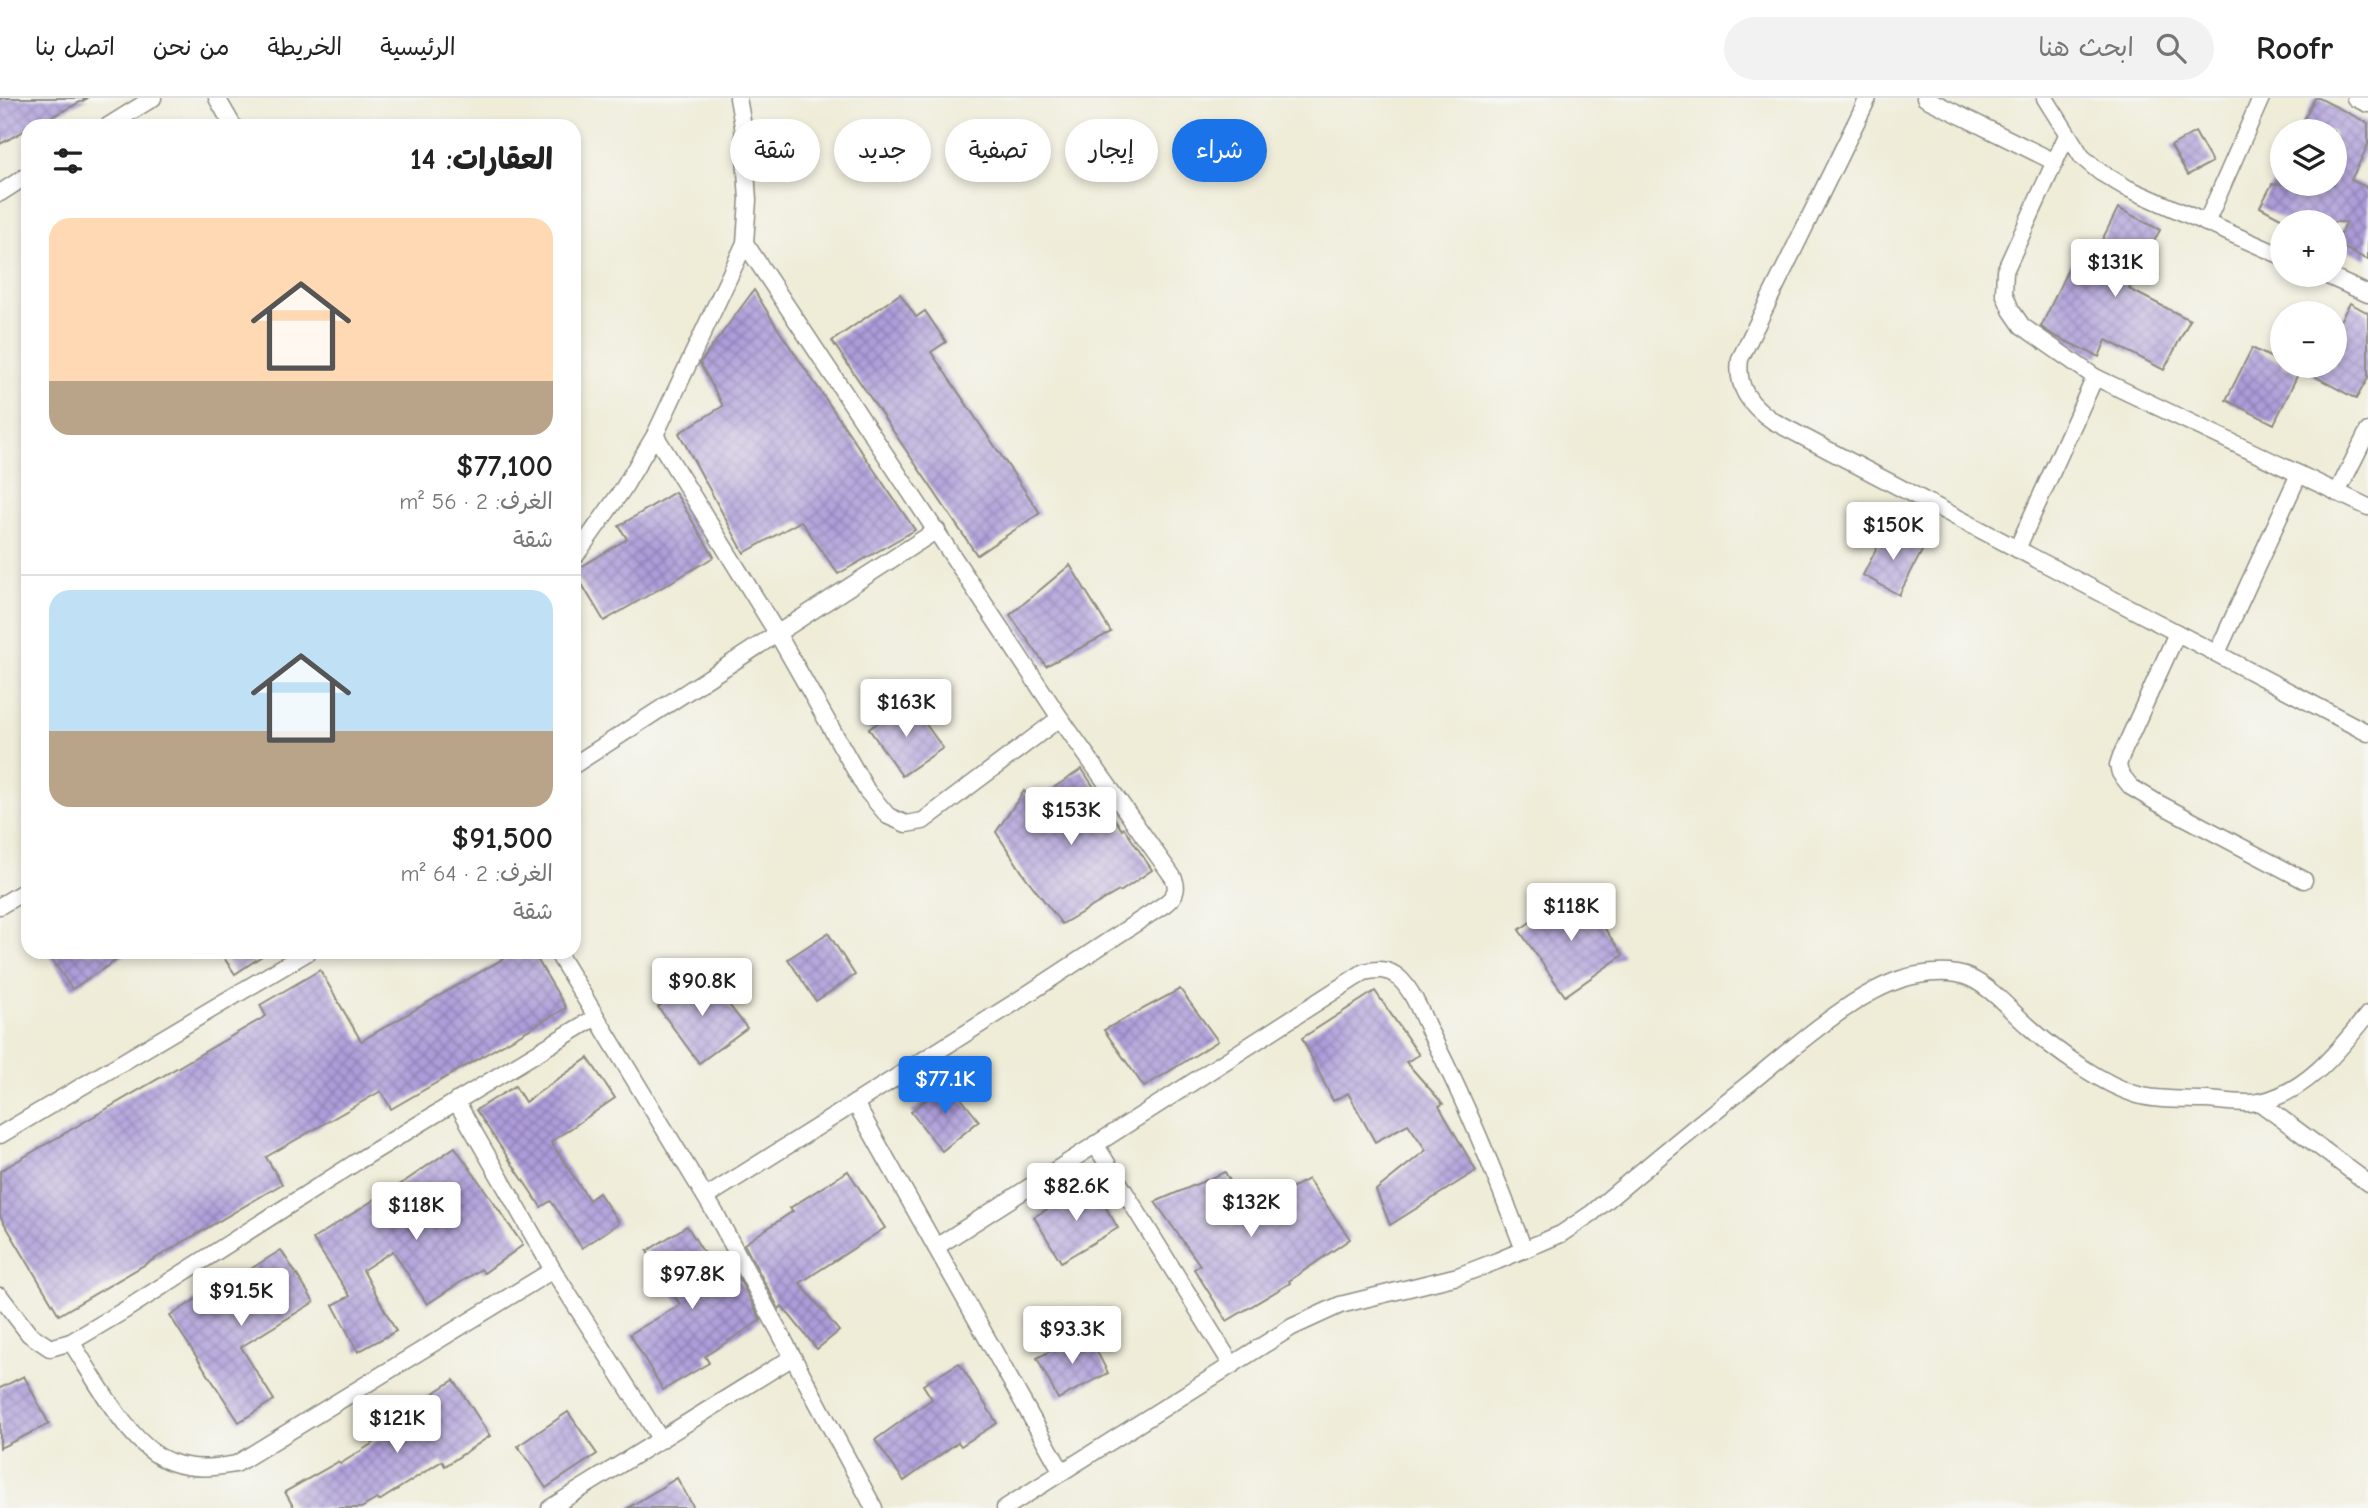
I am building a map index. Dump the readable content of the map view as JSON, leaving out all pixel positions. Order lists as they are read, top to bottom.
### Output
{
  "page": {
    "header": "Roofr",
    "search": "ابحث هنا",
    "nav": [
      "الرئيسية",
      "الخريطة",
      "من نحن",
      "اتصل بنا"
    ],
    "map_buttons": ["+", "−"],
    "chip": [
      "شراء",
      "إيجار",
      "تصفية",
      "جديد",
      "شقة"
    ],
    "heading": "العقارات: 14",
    "list": [
      {
        "name": "$77,100",
        "note": "الغرف: 2 · 56 m² · شقة"
      },
      {
        "name": "$91,500",
        "note": "الغرف: 2 · 64 m² · شقة"
      }
    ],
    "price": [
      "$131K",
      "$150K",
      "$163K",
      "$153K",
      "$118K",
      "$90.8K",
      "$77.1K",
      "$82.6K",
      "$132K",
      "$118K",
      "$97.8K",
      "$91.5K",
      "$93.3K",
      "$121K"
    ]
  }
}
